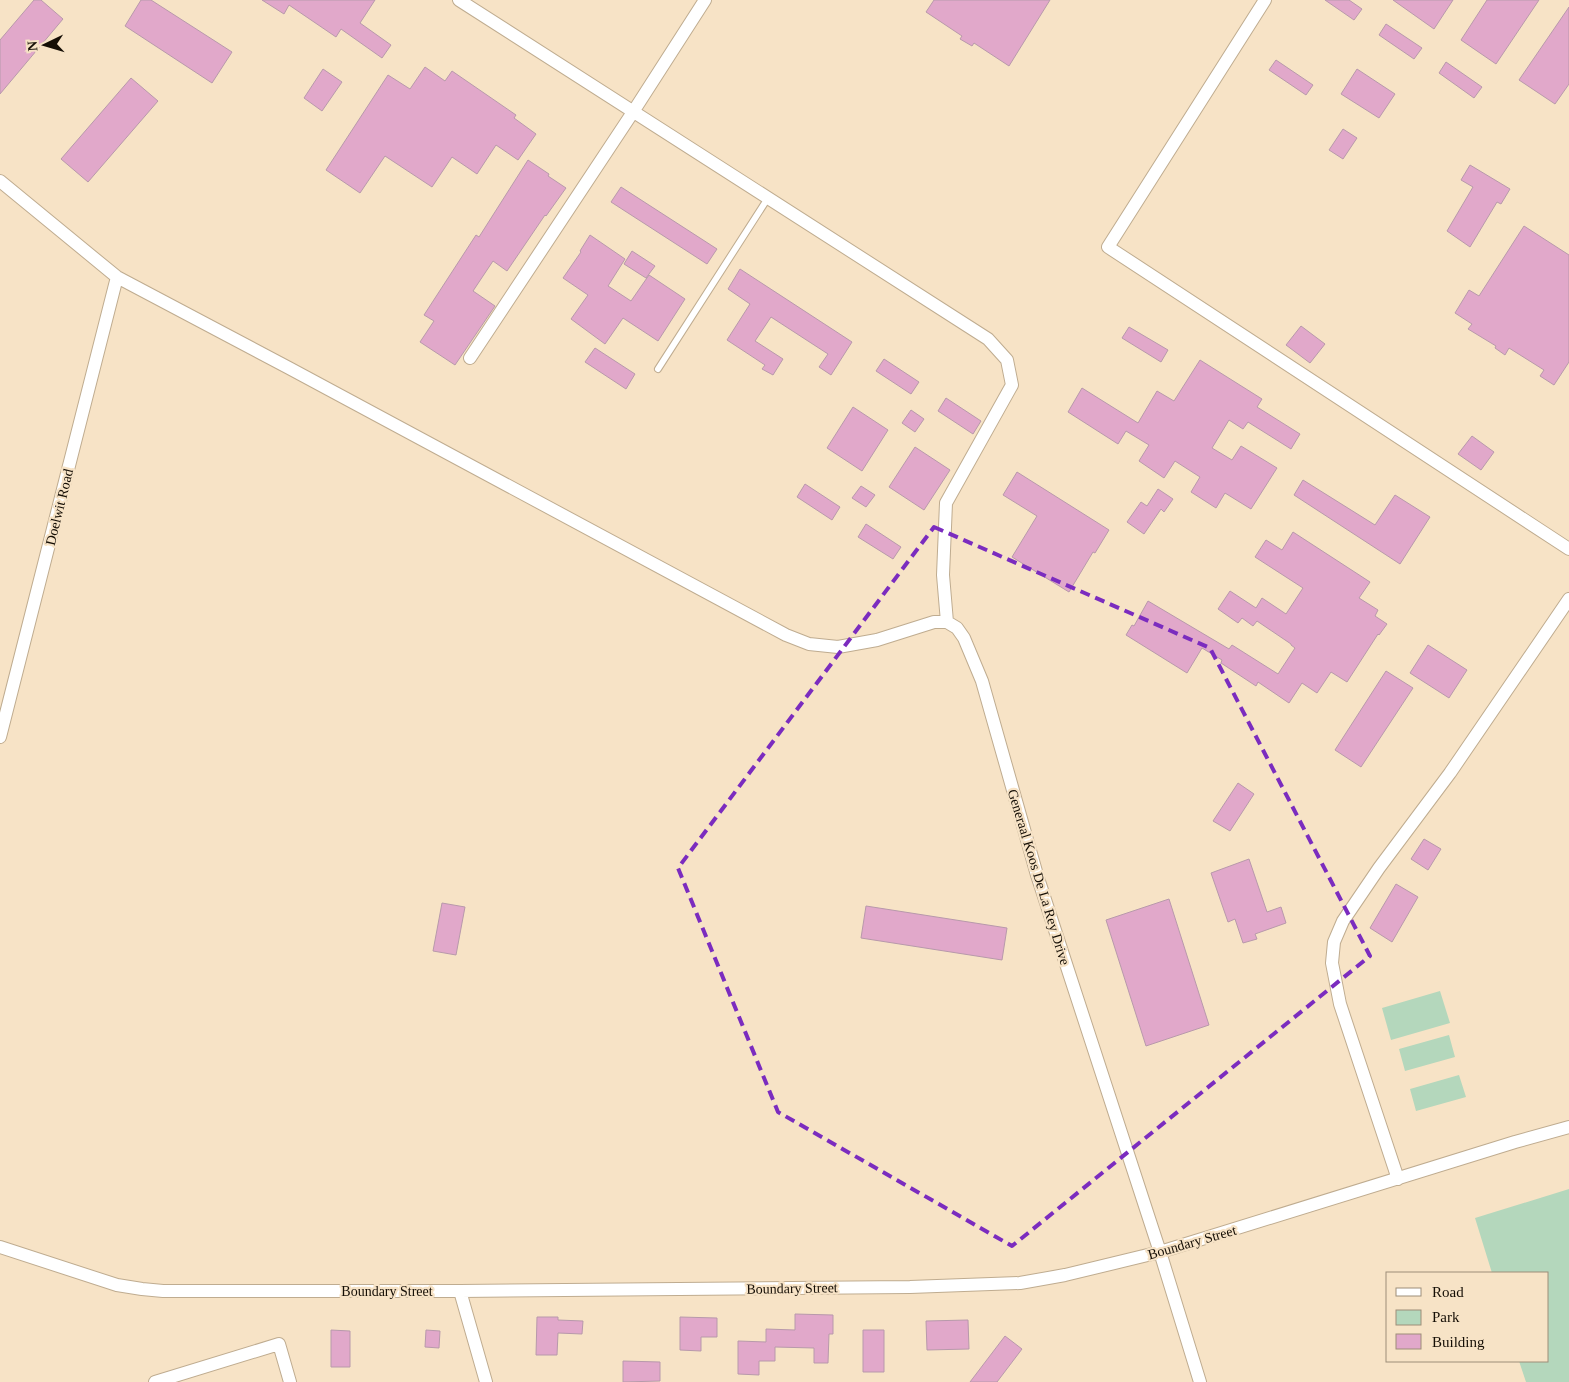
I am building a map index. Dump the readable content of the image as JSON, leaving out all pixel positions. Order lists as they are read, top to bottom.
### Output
{
  "streets": {
    "street": ["Doelwit Road", "Generaal Koos De La Rey Drive", "Boundary Street"]
  },
  "crossings": [
    ["Generaal Koos De La Rey Drive", "Boundary Street"]
  ],
  "legend": ["Road", "Park", "Building"],
  "north": "left"
}
